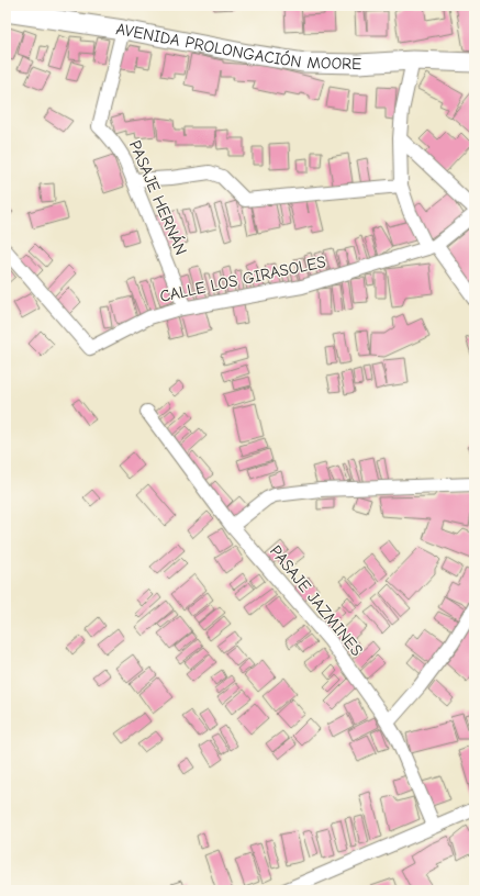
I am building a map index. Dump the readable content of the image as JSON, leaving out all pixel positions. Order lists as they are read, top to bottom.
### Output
{
  "streets": {
    "street": [
      "AVENIDA PROLONGACIÓN MOORE",
      "PASAJE HERNÁN",
      "CALLE LOS GIRASOLES",
      "PASAJE JAZMINES"
    ]
  },
  "crossings": [
    ["AVENIDA PROLONGACIÓN MOORE", "PASAJE HERNÁN"],
    ["PASAJE HERNÁN", "CALLE LOS GIRASOLES"]
  ]
}
